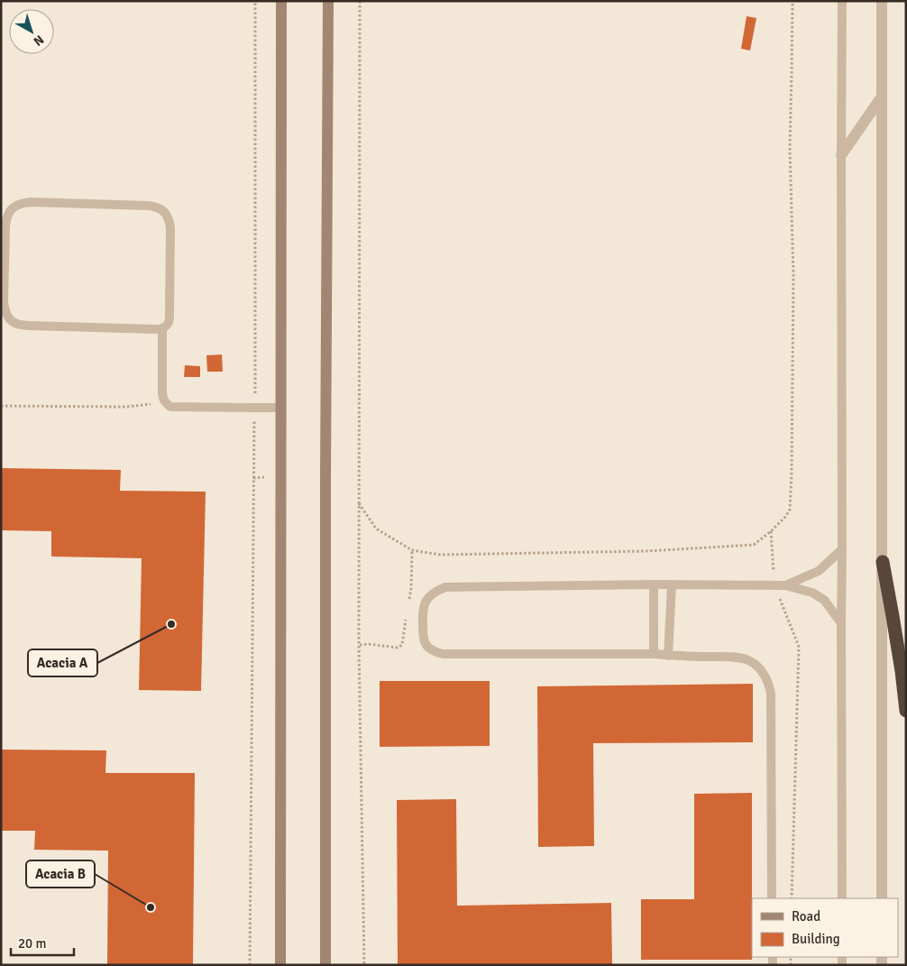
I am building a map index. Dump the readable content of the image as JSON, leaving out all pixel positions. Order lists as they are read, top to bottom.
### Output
{
  "places": ["Acacia A", "Acacia B"],
  "legend": ["Road", "Building"],
  "scale_bar": "20 m",
  "north": "bottom right"
}
